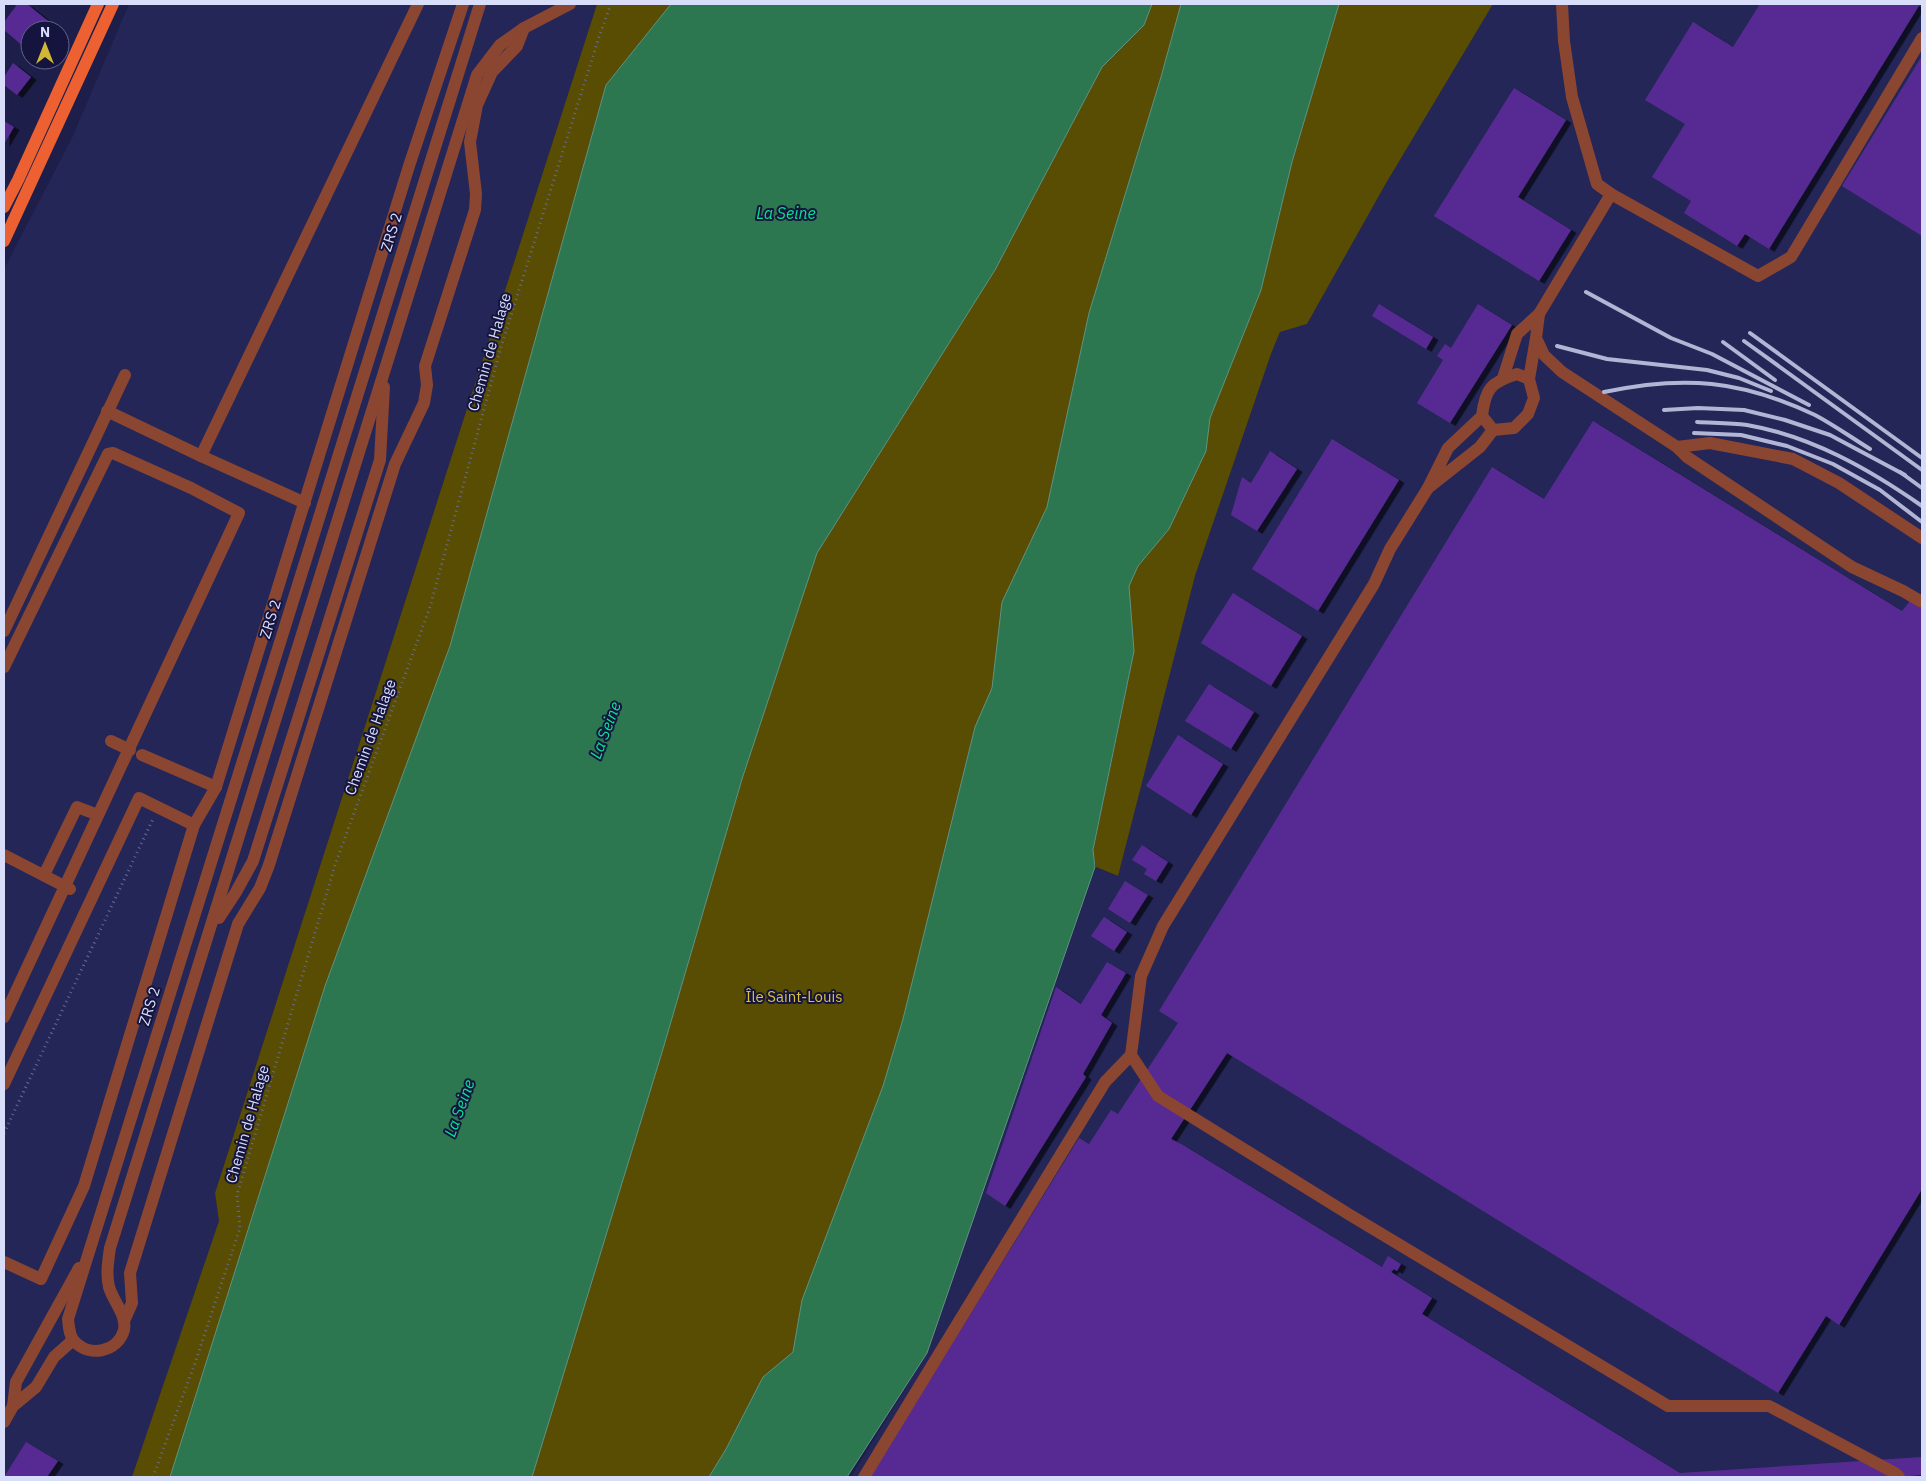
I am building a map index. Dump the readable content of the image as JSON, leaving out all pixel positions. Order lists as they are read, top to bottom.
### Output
{
  "streets": {
    "lane": ["ZRS 2"],
    "path": ["Chemin de Halage"]
  },
  "water": ["La Seine"],
  "parks": ["Île Saint-Louis"],
  "north": "top"
}
